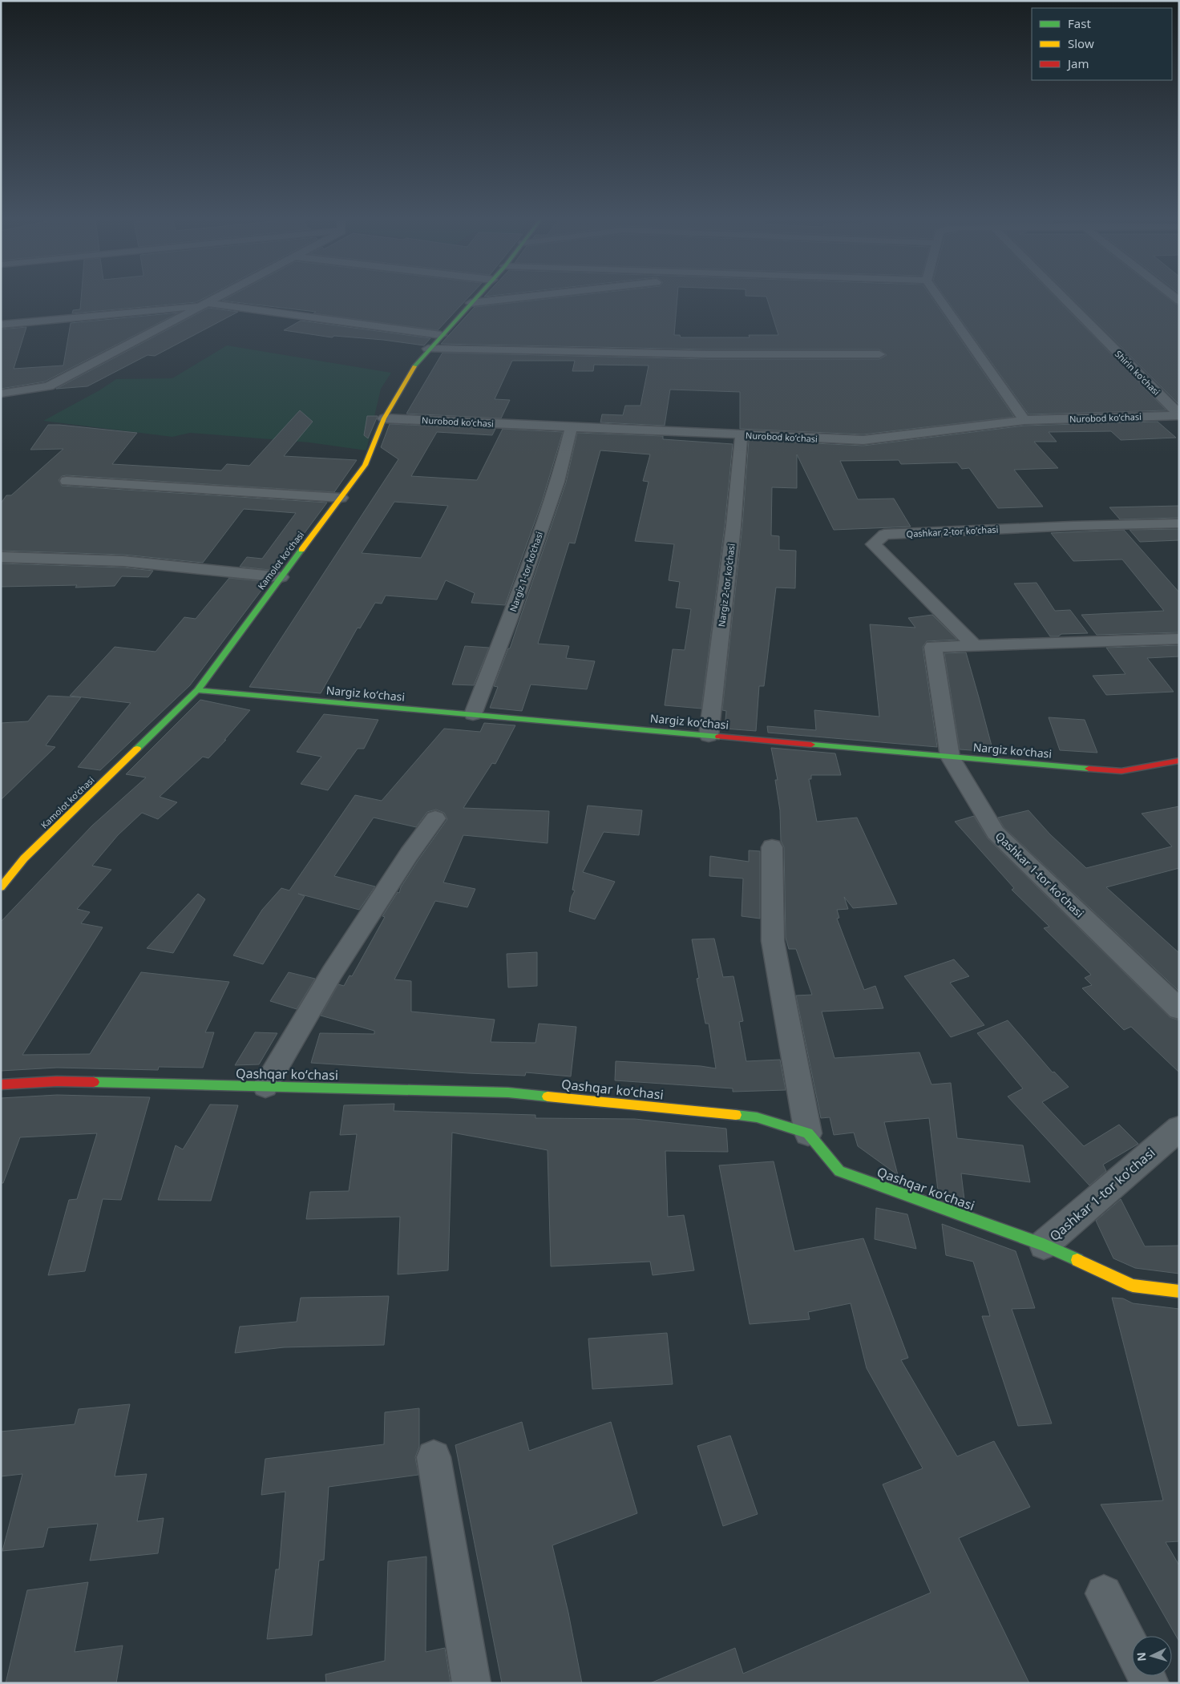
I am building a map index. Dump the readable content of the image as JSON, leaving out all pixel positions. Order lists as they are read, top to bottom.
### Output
{
  "streets": {
    "street": [
      "Shirin ko'chasi",
      "Nurobod koʻchasi",
      "Qashkar 2-tor koʼchasi",
      "Kamolot koʻchasi",
      "Nargiz 1-tor ko‘chasi",
      "Nargiz 2-tor ko‘chasi",
      "Nargiz koʻchasi",
      "Qashkar 1-tor koʼchasi",
      "Qashqar koʻchasi"
    ]
  },
  "crossings": [
    ["Shirin ko'chasi", "Nurobod koʻchasi"],
    ["Nurobod koʻchasi", "Kamolot koʻchasi"],
    ["Nurobod koʻchasi", "Nargiz 1-tor ko‘chasi"],
    ["Nurobod koʻchasi", "Nargiz 2-tor ko‘chasi"],
    ["Qashkar 2-tor koʼchasi", "Qashkar 1-tor koʼchasi"],
    ["Kamolot koʻchasi", "Nargiz koʻchasi"],
    ["Nargiz 1-tor ko‘chasi", "Nargiz koʻchasi"],
    ["Nargiz 2-tor ko‘chasi", "Nargiz koʻchasi"],
    ["Nargiz koʻchasi", "Qashkar 1-tor koʼchasi"],
    ["Qashkar 1-tor koʼchasi", "Qashqar koʻchasi"]
  ],
  "legend": ["Fast", "Slow", "Jam"],
  "north": "left"
}
